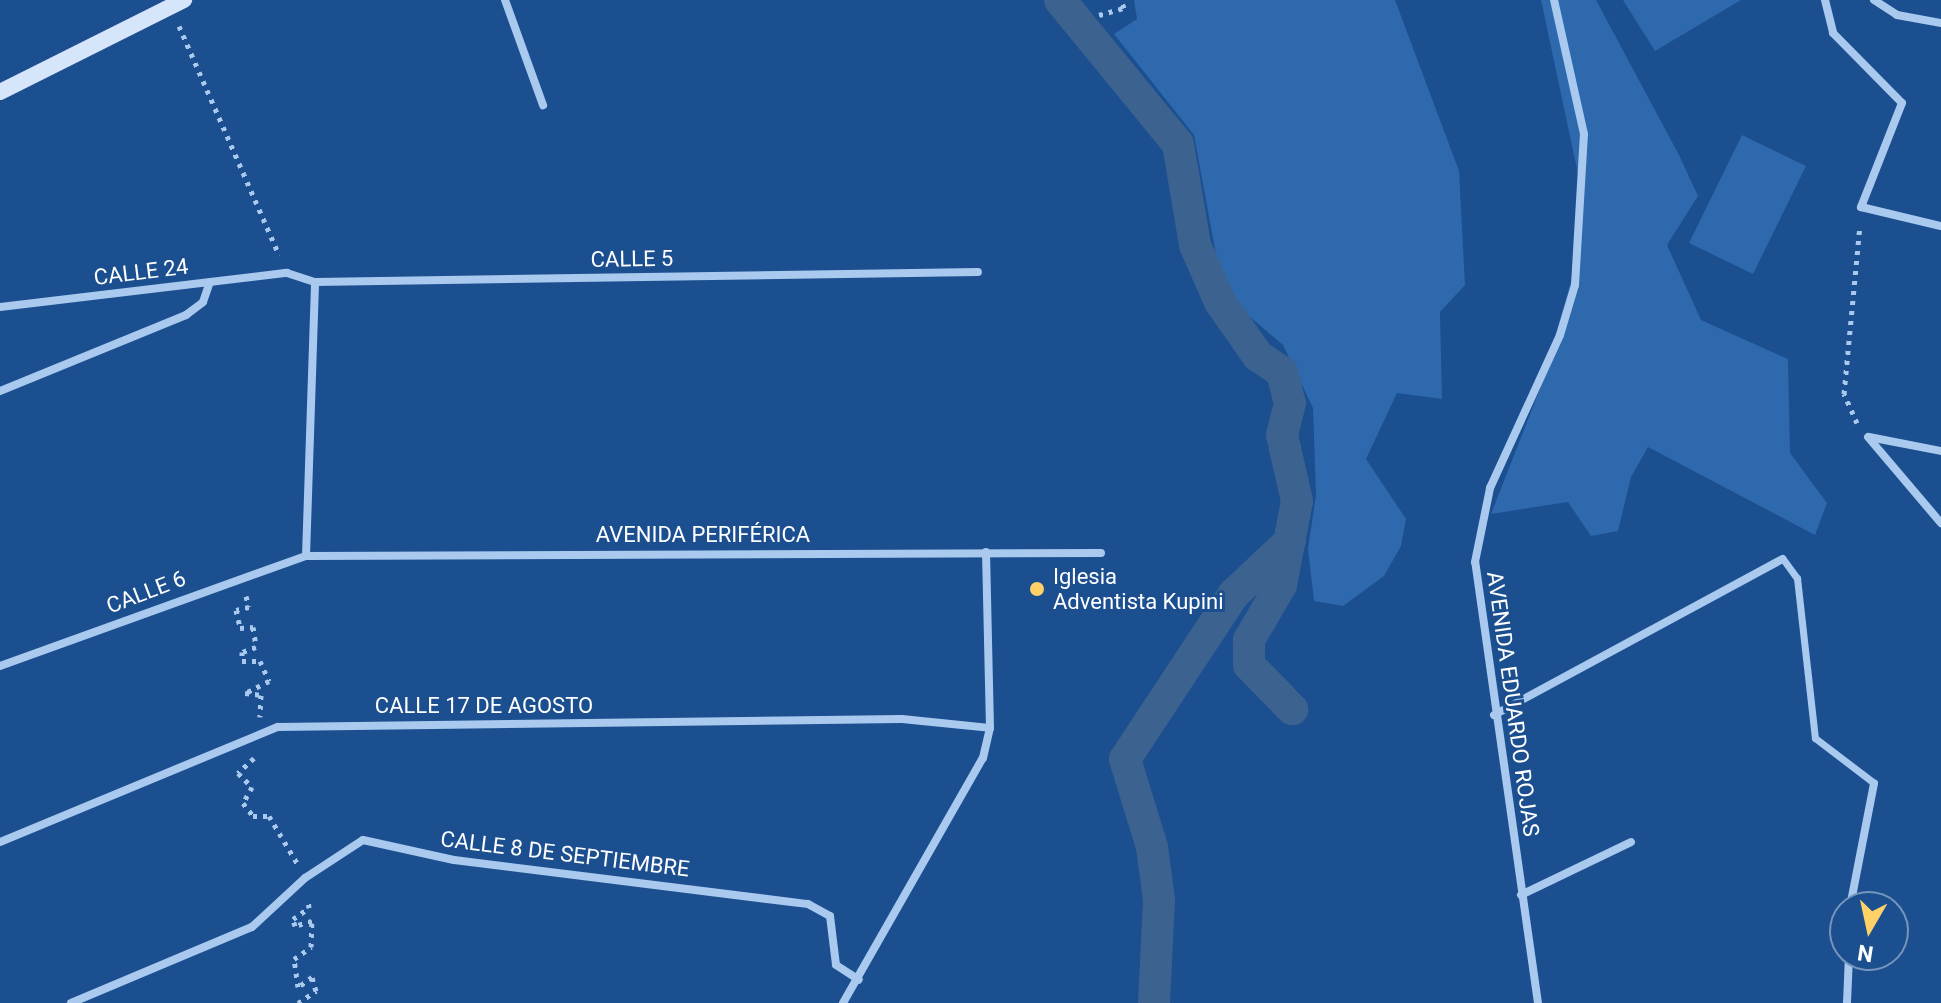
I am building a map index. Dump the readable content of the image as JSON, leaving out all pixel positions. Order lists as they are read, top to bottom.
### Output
{
  "streets": {
    "street": [
      "CALLE 5",
      "CALLE 24",
      "AVENIDA PERIFÉRICA",
      "CALLE 6",
      "AVENIDA EDUARDO ROJAS",
      "CALLE 17 DE AGOSTO",
      "CALLE 8 DE SEPTIEMBRE"
    ]
  },
  "crossings": [
    ["CALLE 5", "CALLE 24"],
    ["AVENIDA PERIFÉRICA", "CALLE 6"]
  ],
  "places": ["Iglesia Adventista Kupini"],
  "north": "bottom"
}
